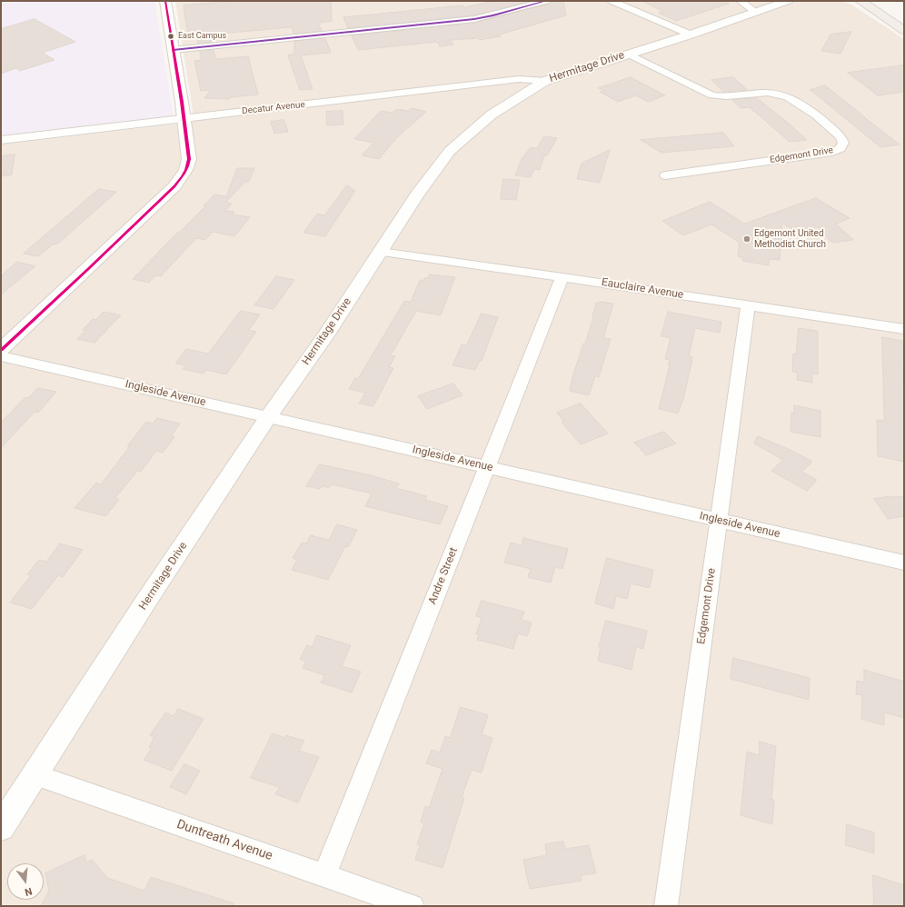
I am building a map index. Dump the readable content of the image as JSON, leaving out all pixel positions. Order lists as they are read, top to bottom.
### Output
{
  "streets": {
    "street": [
      "Hermitage Drive",
      "Decatur Avenue",
      "Edgemont Drive",
      "Eauclaire Avenue",
      "Ingleside Avenue",
      "Andre Street",
      "Duntreath Avenue"
    ]
  },
  "crossings": [
    ["Hermitage Drive", "Decatur Avenue"],
    ["Hermitage Drive", "Edgemont Drive"],
    ["Hermitage Drive", "Eauclaire Avenue"],
    ["Hermitage Drive", "Ingleside Avenue"],
    ["Hermitage Drive", "Duntreath Avenue"],
    ["Edgemont Drive", "Eauclaire Avenue"],
    ["Edgemont Drive", "Ingleside Avenue"],
    ["Eauclaire Avenue", "Andre Street"],
    ["Ingleside Avenue", "Andre Street"],
    ["Andre Street", "Duntreath Avenue"]
  ],
  "places": ["East Campus", "Edgemont United Methodist Church"],
  "north": "bottom"
}
